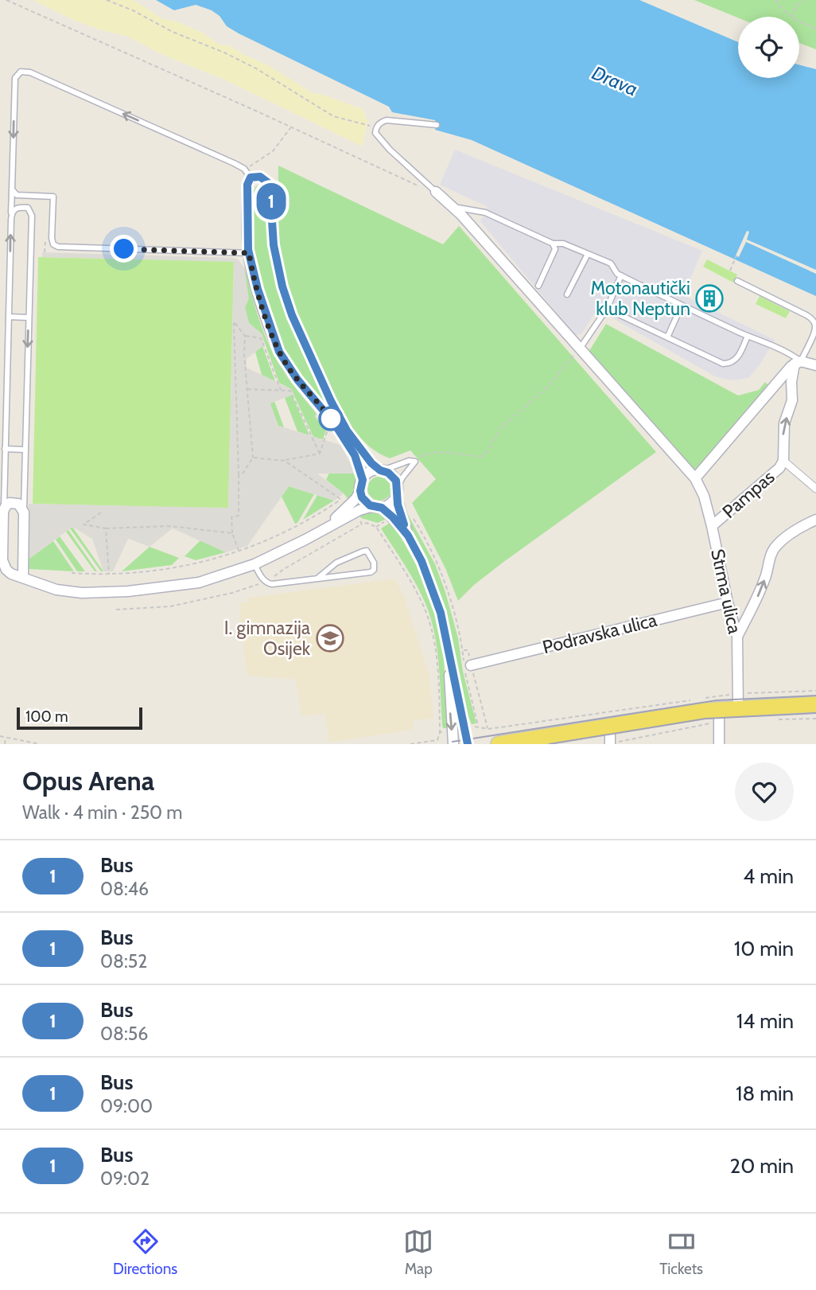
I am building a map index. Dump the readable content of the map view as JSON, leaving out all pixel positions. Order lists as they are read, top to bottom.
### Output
{
  "streets": {
    "street": ["Pampas", "Strma ulica", "Podravska ulica"]
  },
  "crossings": [
    ["Pampas", "Strma ulica"],
    ["Strma ulica", "Podravska ulica"]
  ],
  "water": ["Drava"],
  "places": {
    "building": ["Motonautički klub Neptun"],
    "school or university": ["I. gimnazija Osijek"]
  },
  "lines": ["bus line 1"],
  "scale_bar": "100 m",
  "page": {
    "on_map": "1",
    "scale": "100 m",
    "heading": ["Opus Arena", "Walk · 4 min · 250 m"],
    "list": [
      {
        "mark": "1",
        "name": "Bus",
        "note": "08:46",
        "value": "4 min"
      },
      {
        "mark": "1",
        "name": "Bus",
        "note": "08:52",
        "value": "10 min"
      },
      {
        "mark": "1",
        "name": "Bus",
        "note": "08:56",
        "value": "14 min"
      },
      {
        "mark": "1",
        "name": "Bus",
        "note": "09:00",
        "value": "18 min"
      },
      {
        "mark": "1",
        "name": "Bus",
        "note": "09:02",
        "value": "20 min"
      }
    ],
    "tabs": ["Directions", "Map", "Tickets"]
  }
}
